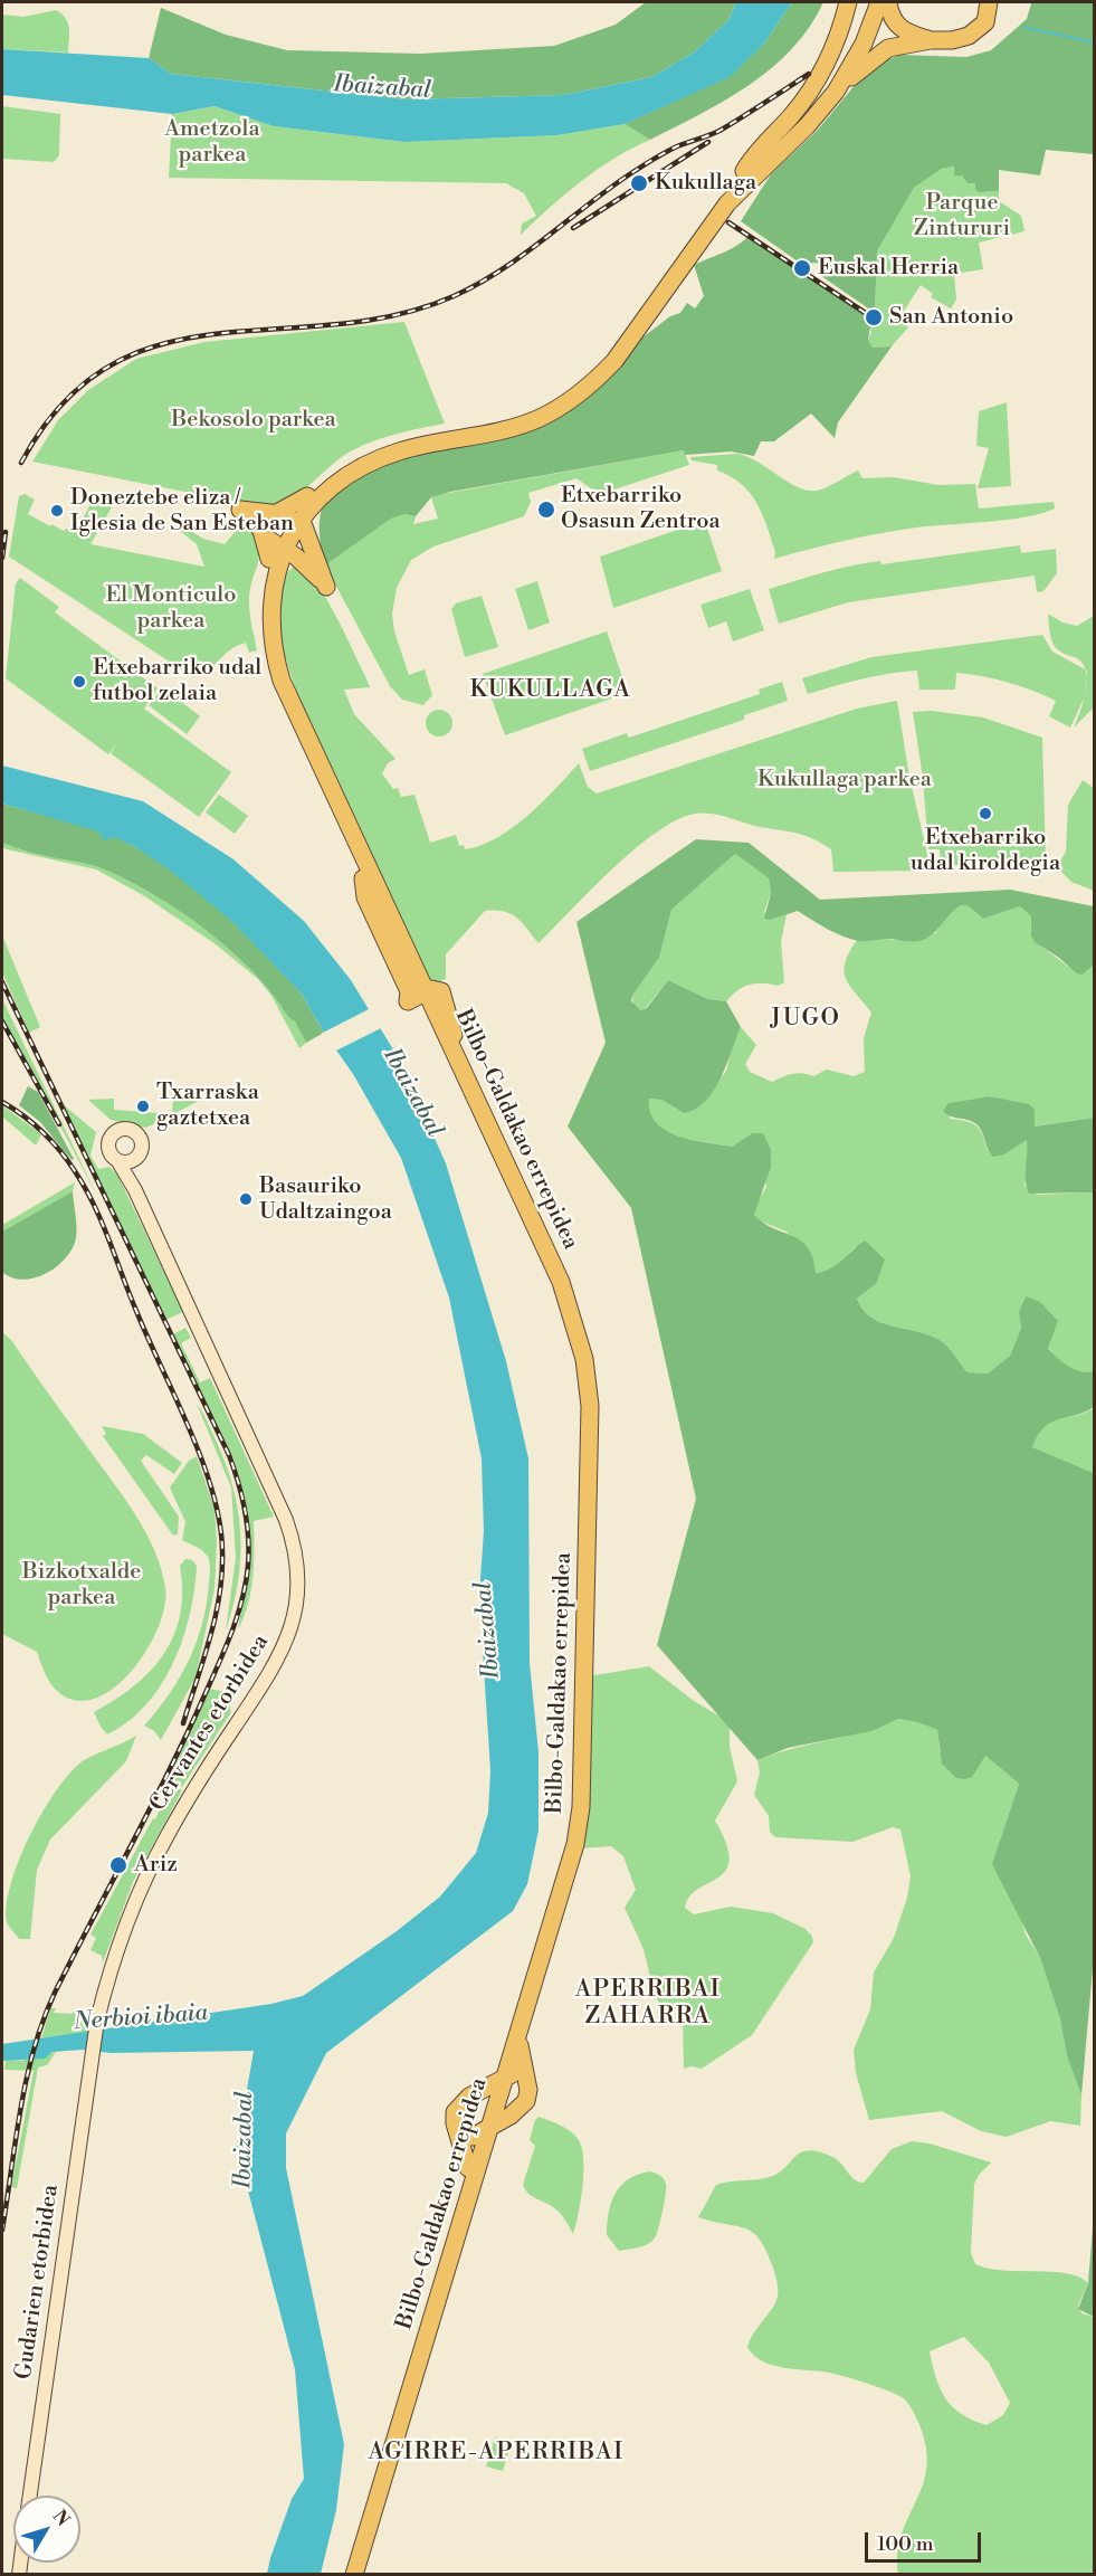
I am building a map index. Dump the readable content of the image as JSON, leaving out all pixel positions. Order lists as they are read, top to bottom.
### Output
{
  "streets": {
    "highway": ["Bilbo-Galdakao errepidea"],
    "street": ["Cervantes etorbidea", "Gudarien etorbidea"]
  },
  "crossings": [
    ["Cervantes etorbidea", "Gudarien etorbidea"]
  ],
  "districts": [
    "KUKULLAGA",
    "JUGO",
    "APERRIBAI ZAHARRA",
    "AGIRRE-APERRIBAI"
  ],
  "water": ["Ibaizabal", "Nerbioi ibaia"],
  "parks": [
    "Ametzola parkea",
    "Parque Zintururi",
    "Bekosolo parkea",
    "El Monticulo parkea",
    "Kukullaga parkea",
    "Bizkotxalde parkea"
  ],
  "places": [
    "Kukullaga",
    "Euskal Herria",
    "San Antonio",
    "Etxebarriko Osasun Zentroa",
    "Doneztebe eliza / Iglesia de San Esteban",
    "Etxebarriko udal futbol zelaia",
    "Etxebarriko udal kiroldegia",
    "Txarraska gaztetxea",
    "Basauriko Udaltzaingoa",
    "Ariz"
  ],
  "scale_bar": "100 m",
  "north": "top right"
}
